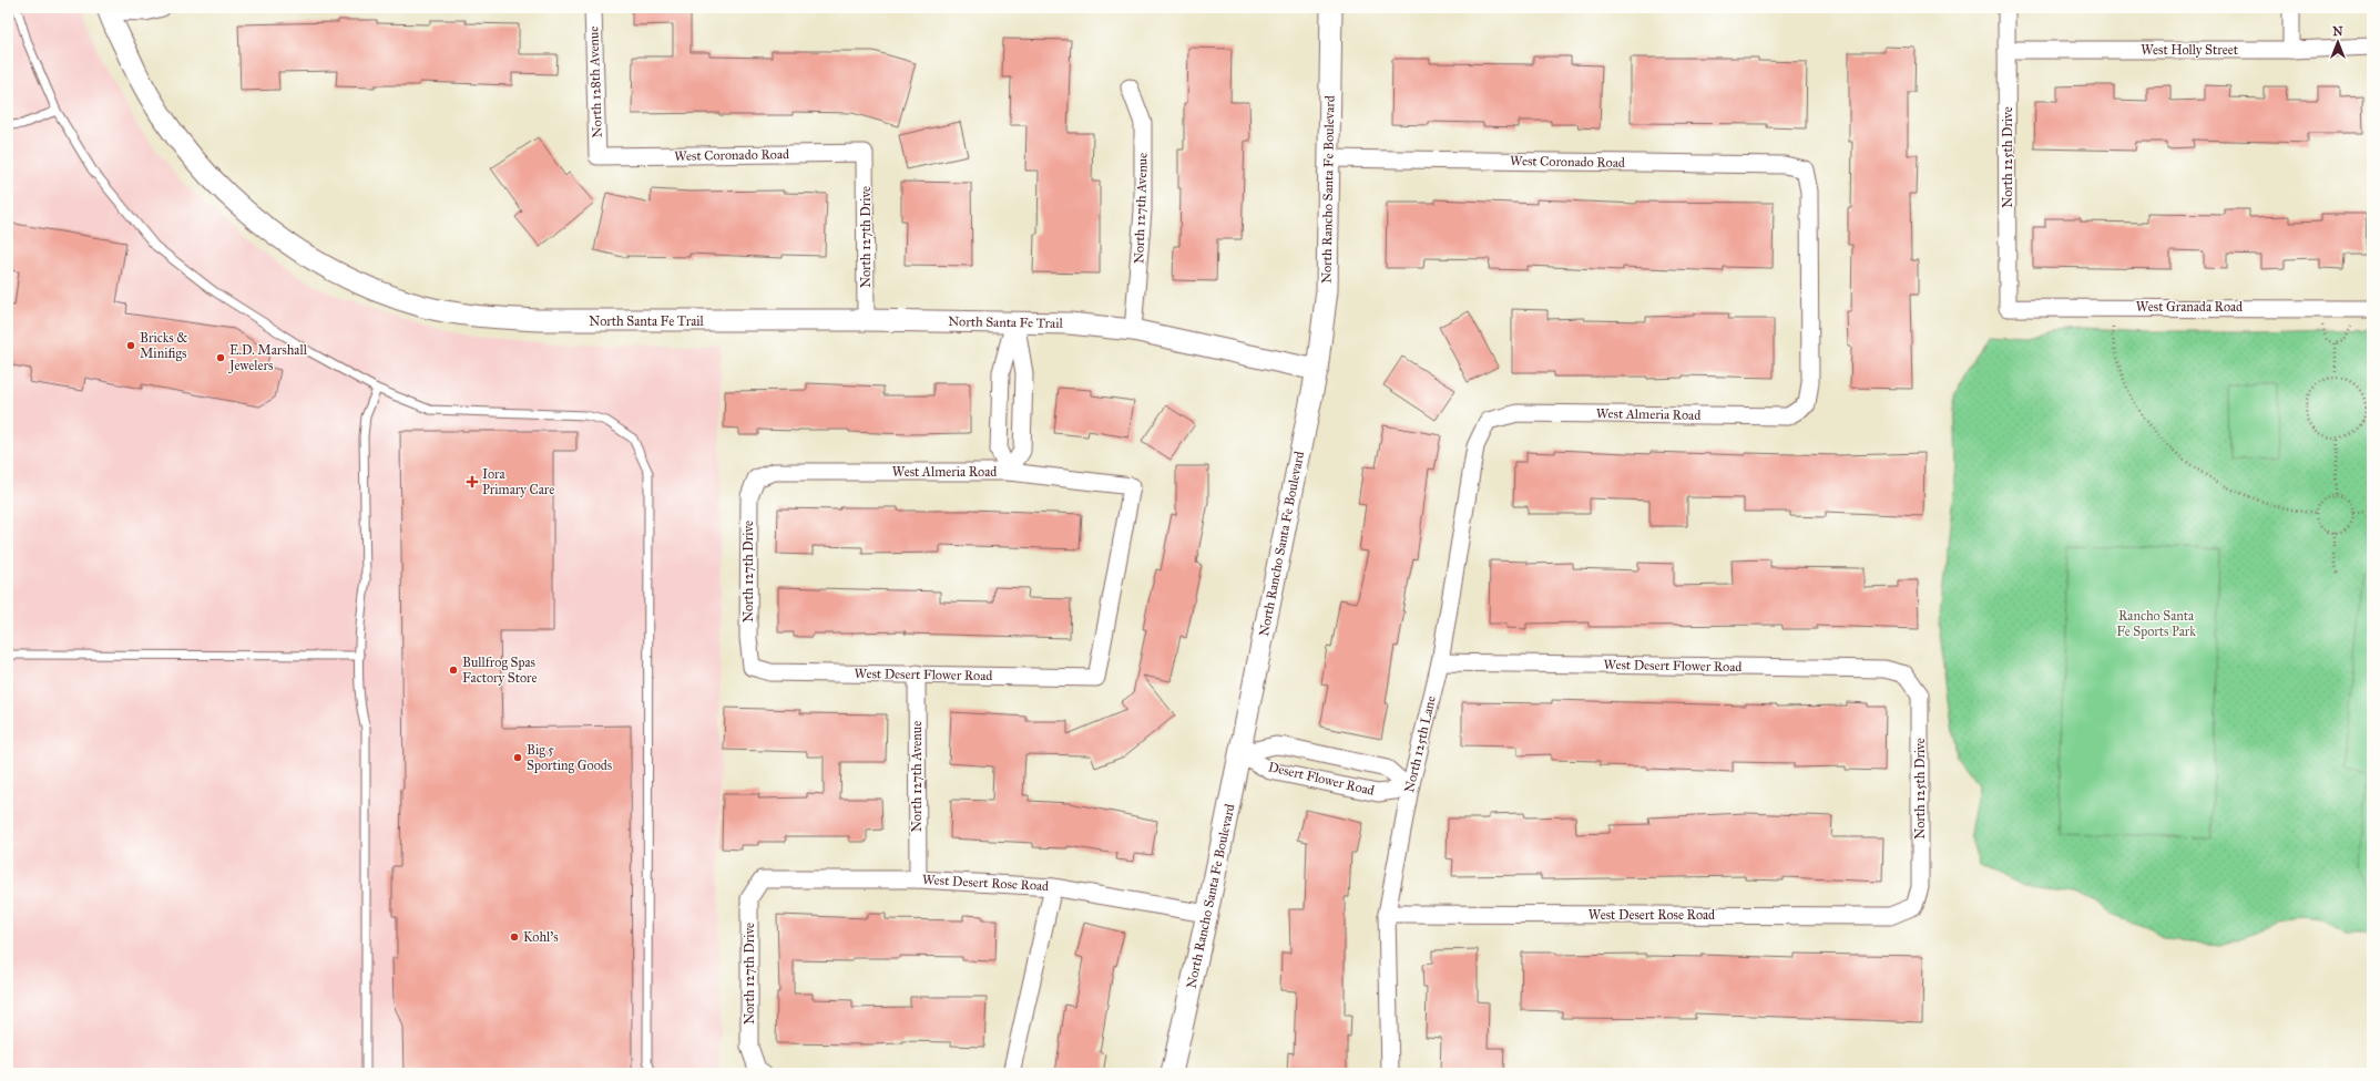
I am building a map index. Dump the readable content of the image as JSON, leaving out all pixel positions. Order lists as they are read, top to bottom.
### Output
{
  "streets": {
    "street": [
      "West Holly Street",
      "North 128th Avenue",
      "West Coronado Road",
      "North 125th Drive",
      "North Rancho Santa Fe Boulevard",
      "North 127th Avenue",
      "North 127th Drive",
      "West Granada Road",
      "North Santa Fe Trail",
      "West Almeria Road",
      "West Desert Flower Road",
      "North 125th Lane",
      "Desert Flower Road",
      "West Desert Rose Road"
    ]
  },
  "crossings": [
    ["West Holly Street", "North 125th Drive"],
    ["North 128th Avenue", "West Coronado Road"],
    ["West Coronado Road", "North Rancho Santa Fe Boulevard"],
    ["West Coronado Road", "North 127th Drive"],
    ["West Coronado Road", "West Almeria Road"],
    ["North 125th Drive", "West Granada Road"],
    ["North 125th Drive", "West Desert Flower Road"],
    ["North 125th Drive", "West Desert Rose Road"],
    ["North Rancho Santa Fe Boulevard", "North Santa Fe Trail"],
    ["North Rancho Santa Fe Boulevard", "Desert Flower Road"],
    ["North Rancho Santa Fe Boulevard", "West Desert Rose Road"],
    ["North 127th Avenue", "North Santa Fe Trail"],
    ["North 127th Avenue", "West Desert Flower Road"],
    ["North 127th Avenue", "West Desert Rose Road"],
    ["North 127th Drive", "North Santa Fe Trail"],
    ["North 127th Drive", "West Almeria Road"],
    ["North 127th Drive", "West Desert Flower Road"],
    ["North 127th Drive", "West Desert Rose Road"],
    ["West Almeria Road", "West Desert Flower Road"],
    ["West Almeria Road", "North 125th Lane"],
    ["West Desert Flower Road", "North 125th Lane"],
    ["North 125th Lane", "Desert Flower Road"],
    ["North 125th Lane", "West Desert Rose Road"]
  ],
  "parks": ["Rancho Santa Fe Sports Park"],
  "places": {
    "other": [
      "Bricks & Minifigs",
      "E.D. Marshall Jewelers",
      "Bullfrog Spas Factory Store",
      "Big 5 Sporting Goods",
      "Kohl's"
    ],
    "health": ["Iora Primary Care"]
  },
  "north": "top"
}
